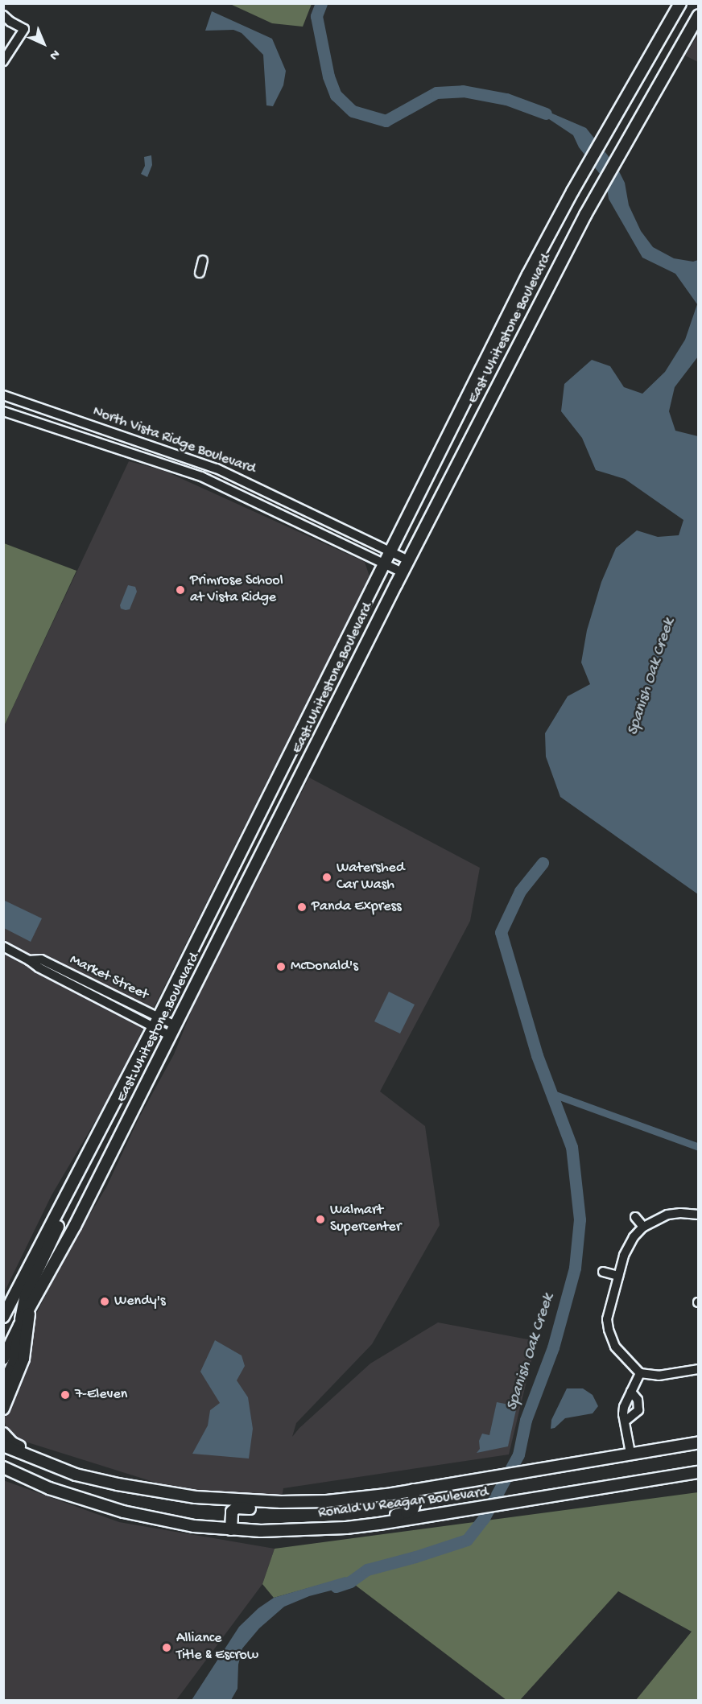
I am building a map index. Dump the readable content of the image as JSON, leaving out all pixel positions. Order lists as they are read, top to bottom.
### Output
{
  "streets": {
    "main road": ["East Whitestone Boulevard", "Ronald W Reagan Boulevard"],
    "street": ["North Vista Ridge Boulevard", "Market Street"]
  },
  "crossings": [
    ["East Whitestone Boulevard", "North Vista Ridge Boulevard"],
    ["East Whitestone Boulevard", "Market Street"]
  ],
  "water": ["Spanish Oak Creek"],
  "places": [
    "Primrose School at Vista Ridge",
    "Watershed Car Wash",
    "Panda Express",
    "McDonald's",
    "Walmart Supercenter",
    "Wendy's",
    "7-Eleven",
    "Alliance Title & Escrow"
  ],
  "north": "bottom right"
}
